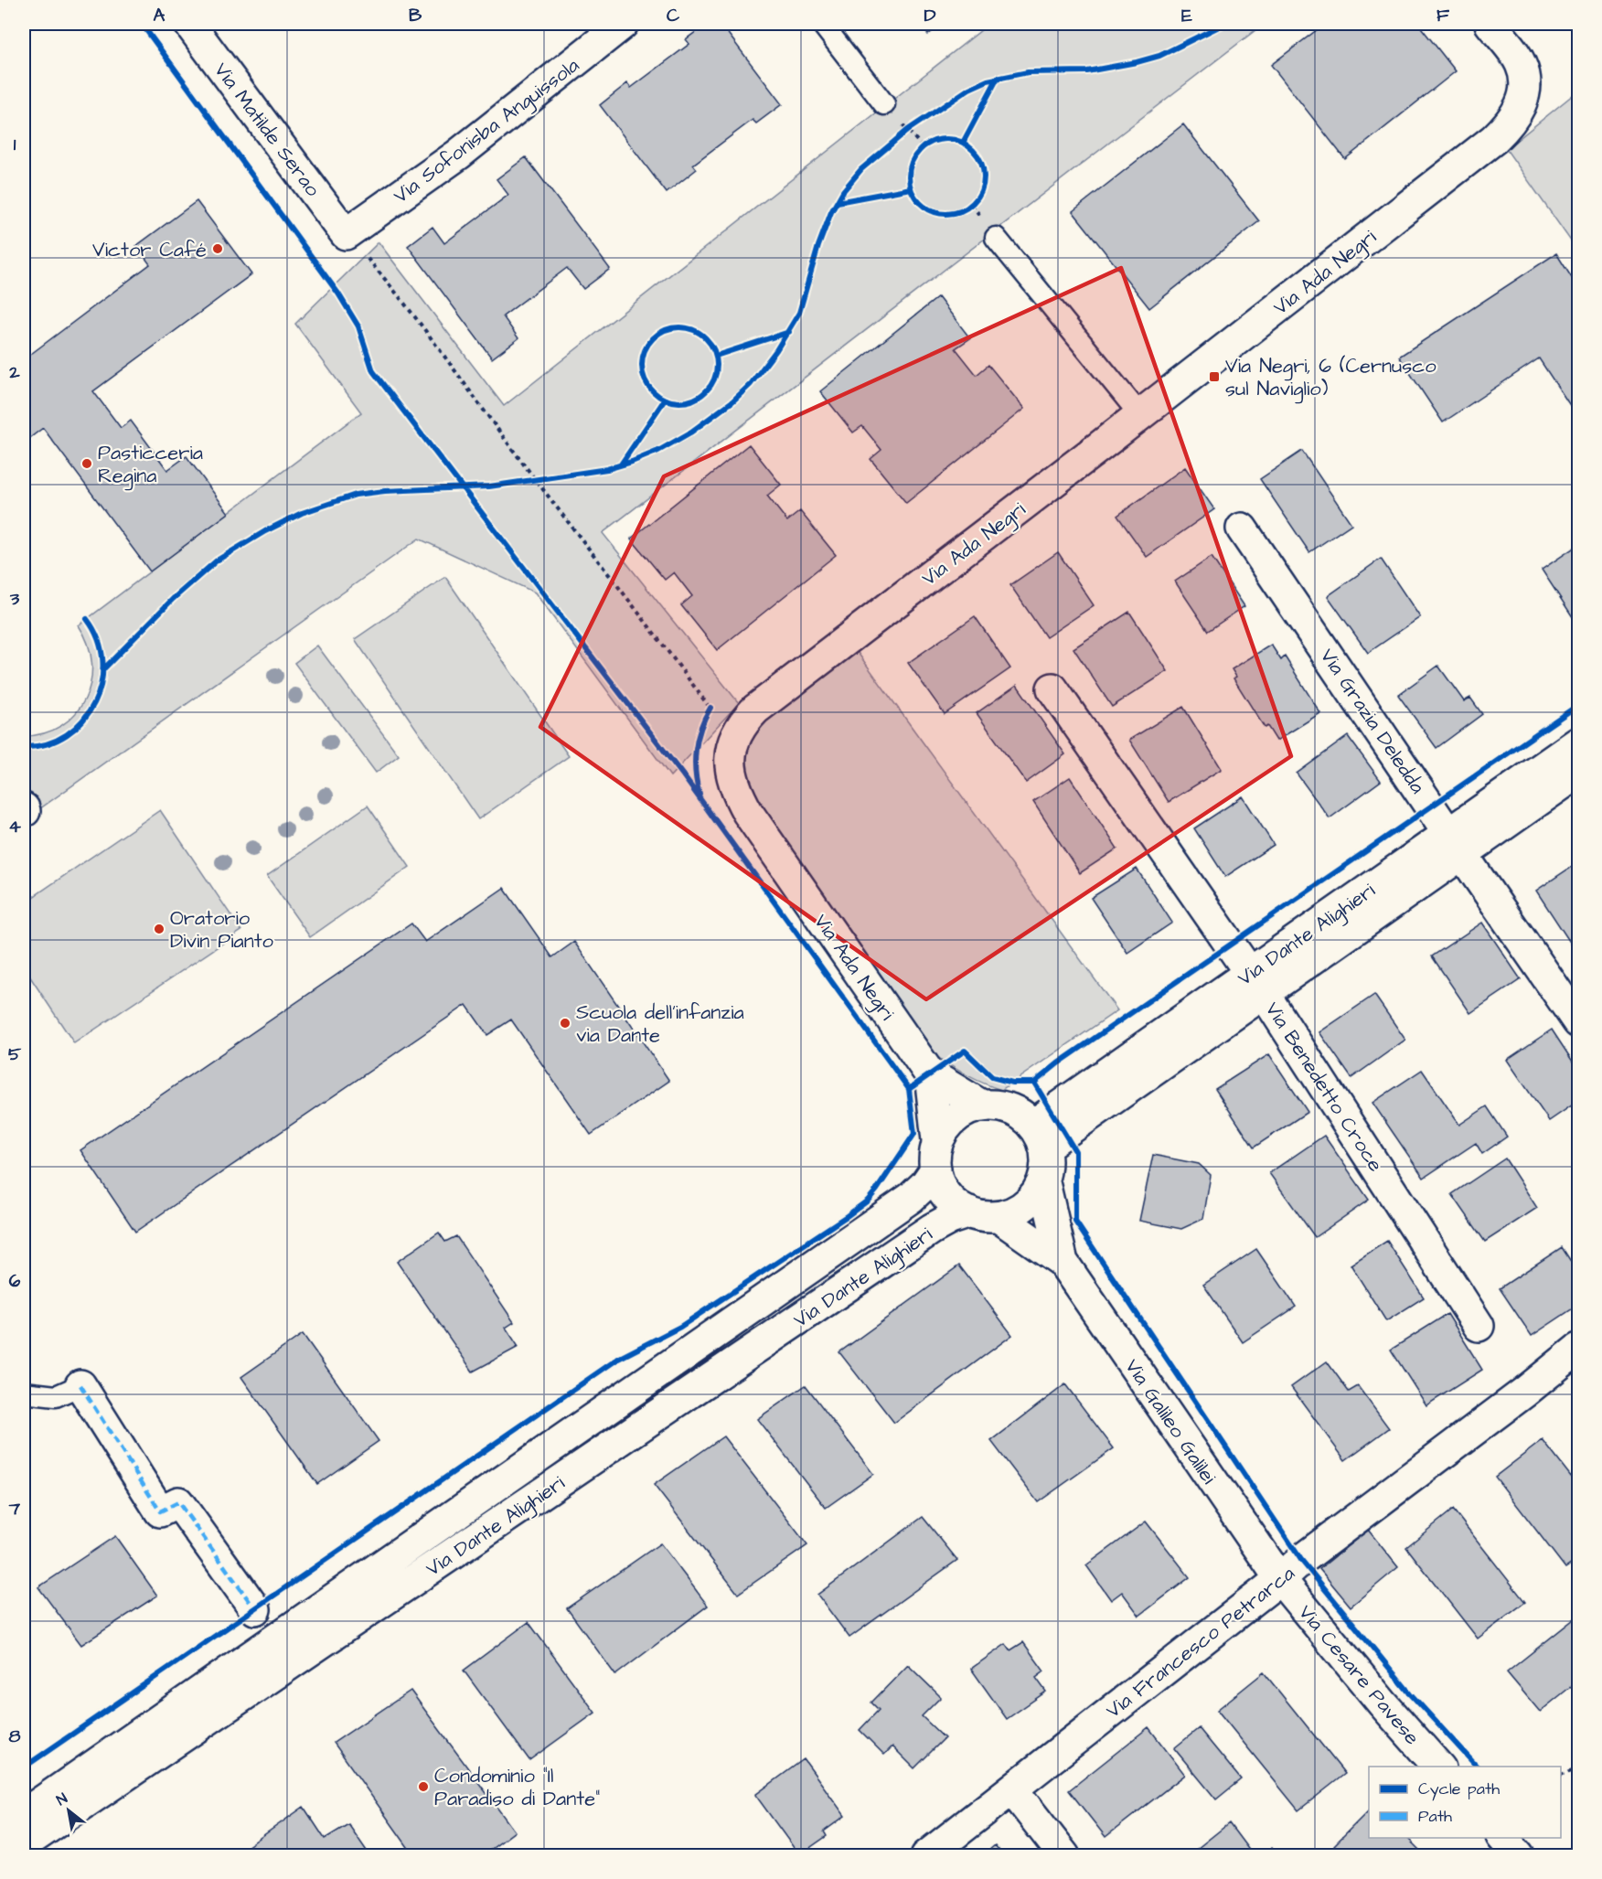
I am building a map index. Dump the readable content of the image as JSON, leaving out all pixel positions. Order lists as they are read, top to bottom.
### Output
{
  "streets": {
    "street": [
      "Via Matilde Serao",
      "Via Sofonisba Anguissola",
      "Via Ada Negri",
      "Via Grazia Deledda",
      "Via Dante Alighieri",
      "Via Benedetto Croce",
      "Via Galileo Galilei",
      "Via Francesco Petrarca",
      "Via Cesare Pavese"
    ]
  },
  "crossings": [
    ["Via Matilde Serao", "Via Sofonisba Anguissola"],
    ["Via Ada Negri", "Via Dante Alighieri"],
    ["Via Grazia Deledda", "Via Dante Alighieri"],
    ["Via Dante Alighieri", "Via Benedetto Croce"],
    ["Via Galileo Galilei", "Via Francesco Petrarca"],
    ["Via Galileo Galilei", "Via Cesare Pavese"],
    ["Via Francesco Petrarca", "Via Cesare Pavese"]
  ],
  "places": {
    "other": [
      "Victor Café",
      "Pasticceria Regina",
      "Oratorio Divin Pianto",
      "Scuola dell'infanzia via Dante",
      "Condominio \"Il Paradiso di Dante\""
    ],
    "transit": ["Via Negri, 6 (Cernusco sul Naviglio)"]
  },
  "legend": ["Cycle path", "Path"],
  "north": "top left",
  "grid": {
    "columns": [
      "A",
      "B",
      "C",
      "D",
      "E",
      "F"
    ],
    "rows": [
      "1",
      "2",
      "3",
      "4",
      "5",
      "6",
      "7",
      "8"
    ]
  }
}
